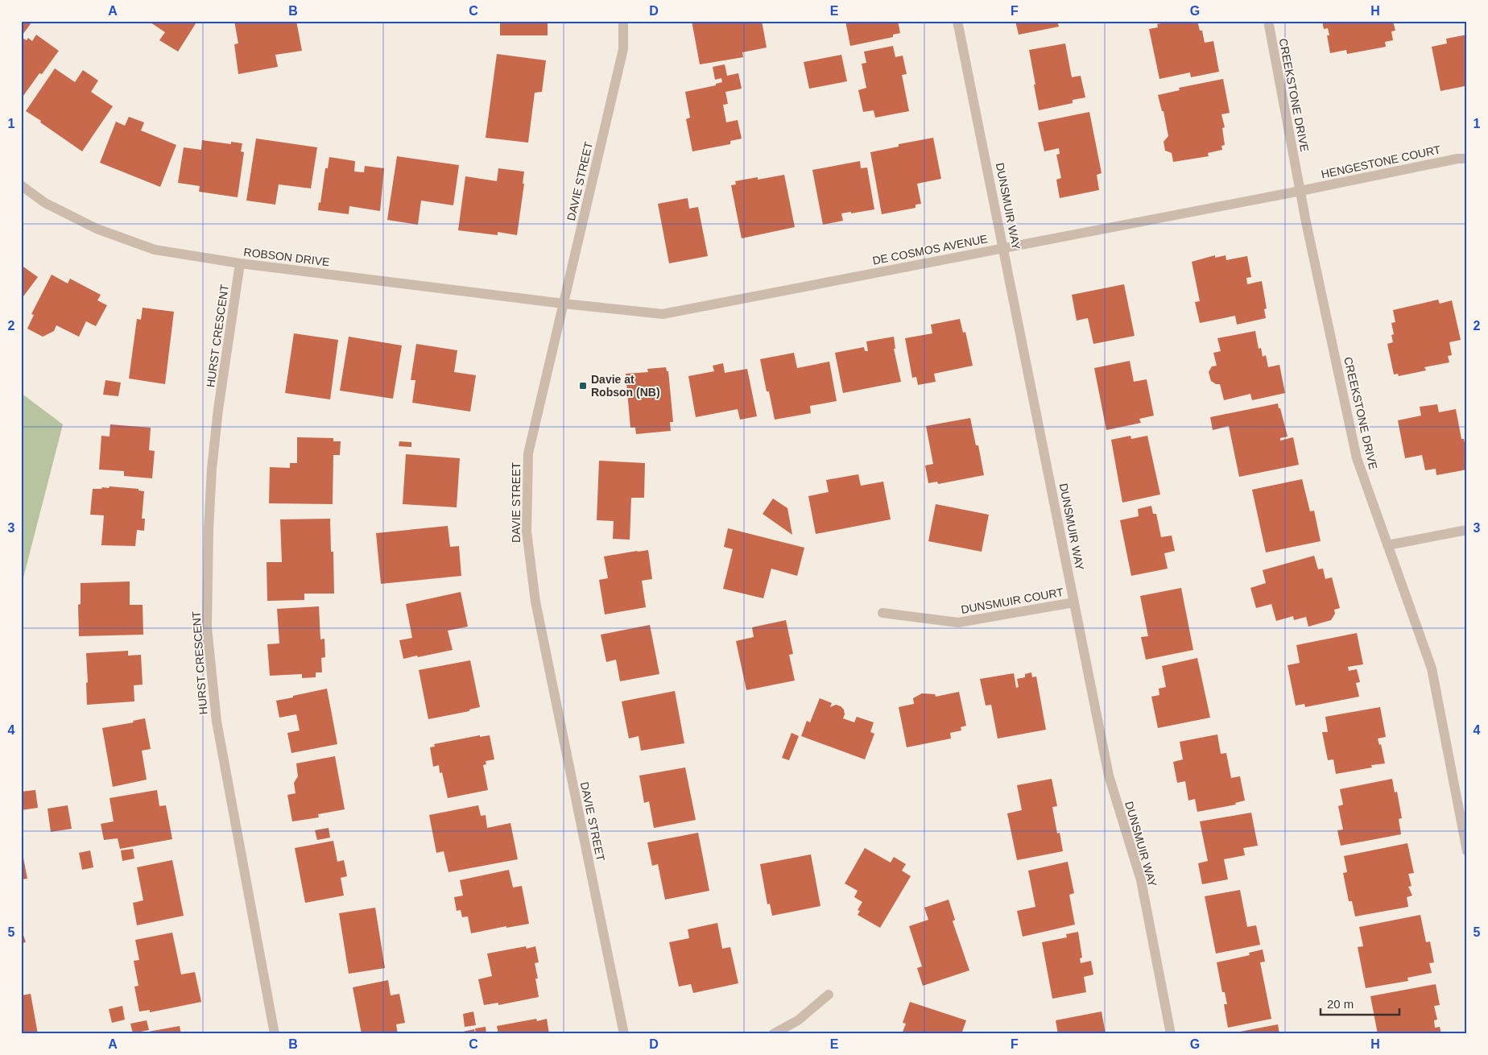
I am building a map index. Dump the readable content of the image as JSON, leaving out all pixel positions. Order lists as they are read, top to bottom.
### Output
{
  "streets": {
    "street": [
      "CREEKSTONE DRIVE",
      "HENGESTONE COURT",
      "DAVIE STREET",
      "DUNSMUIR WAY",
      "DE COSMOS AVENUE",
      "ROBSON DRIVE",
      "HURST CRESCENT",
      "DUNSMUIR COURT"
    ]
  },
  "crossings": [
    ["CREEKSTONE DRIVE", "HENGESTONE COURT"],
    ["CREEKSTONE DRIVE", "DE COSMOS AVENUE"],
    ["HENGESTONE COURT", "DE COSMOS AVENUE"],
    ["DAVIE STREET", "DE COSMOS AVENUE"],
    ["DAVIE STREET", "ROBSON DRIVE"],
    ["DUNSMUIR WAY", "DE COSMOS AVENUE"],
    ["DUNSMUIR WAY", "DUNSMUIR COURT"],
    ["DE COSMOS AVENUE", "ROBSON DRIVE"],
    ["ROBSON DRIVE", "HURST CRESCENT"]
  ],
  "places": {
    "transit": ["Davie at Robson (NB)"]
  },
  "scale_bar": "20 m",
  "grid": {
    "columns": [
      "A",
      "B",
      "C",
      "D",
      "E",
      "F",
      "G",
      "H"
    ],
    "rows": [
      "1",
      "2",
      "3",
      "4",
      "5"
    ]
  }
}
